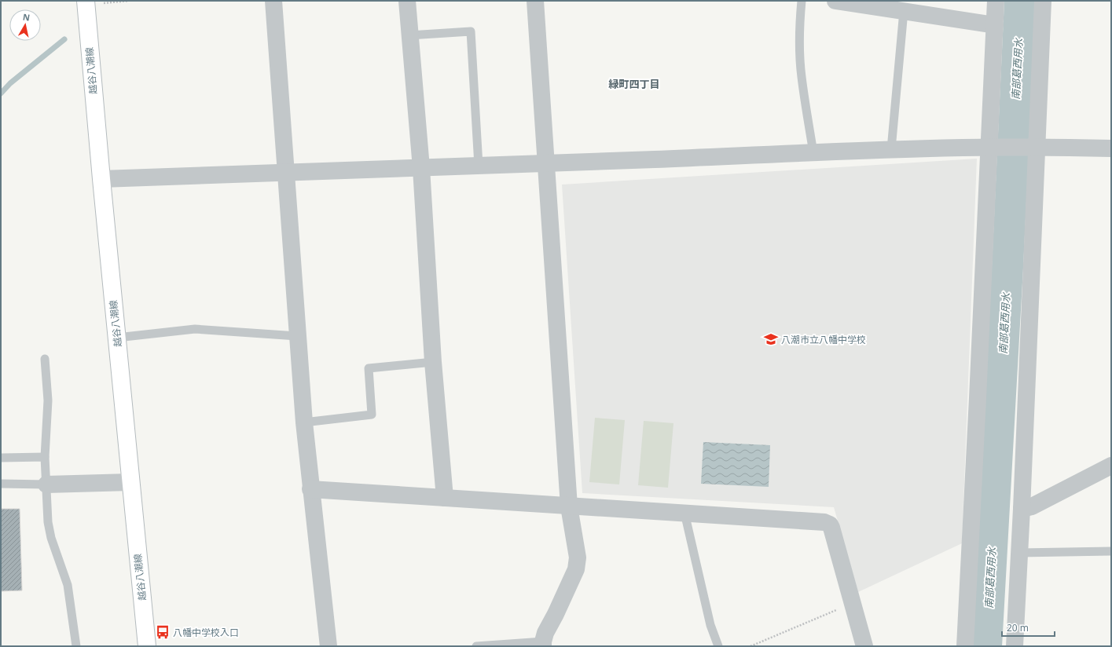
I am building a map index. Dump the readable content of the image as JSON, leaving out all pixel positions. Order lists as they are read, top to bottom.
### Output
{
  "streets": {
    "main road": ["越谷八潮線"]
  },
  "districts": ["緑町四丁目"],
  "water": ["南部葛西用水"],
  "places": {
    "school or university": ["八潮市立八幡中学校"],
    "bus stop": ["八幡中学校入口"]
  },
  "scale_bar": "20 m",
  "north": "top"
}
